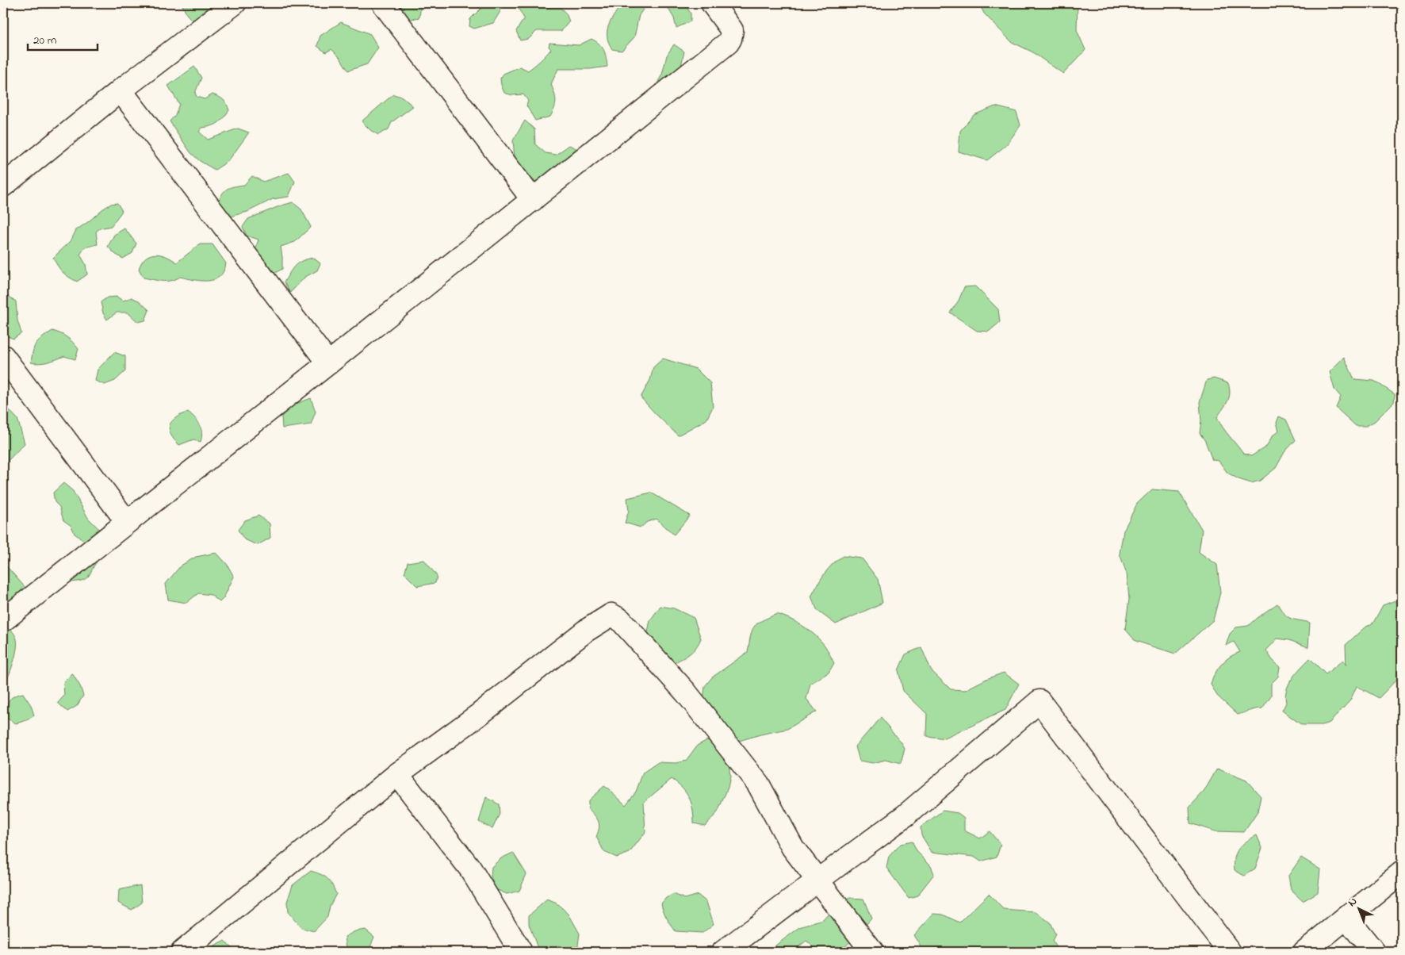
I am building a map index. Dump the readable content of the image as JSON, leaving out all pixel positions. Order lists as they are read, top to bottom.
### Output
{
  "scale_bar": "20 m",
  "north": "top left"
}
